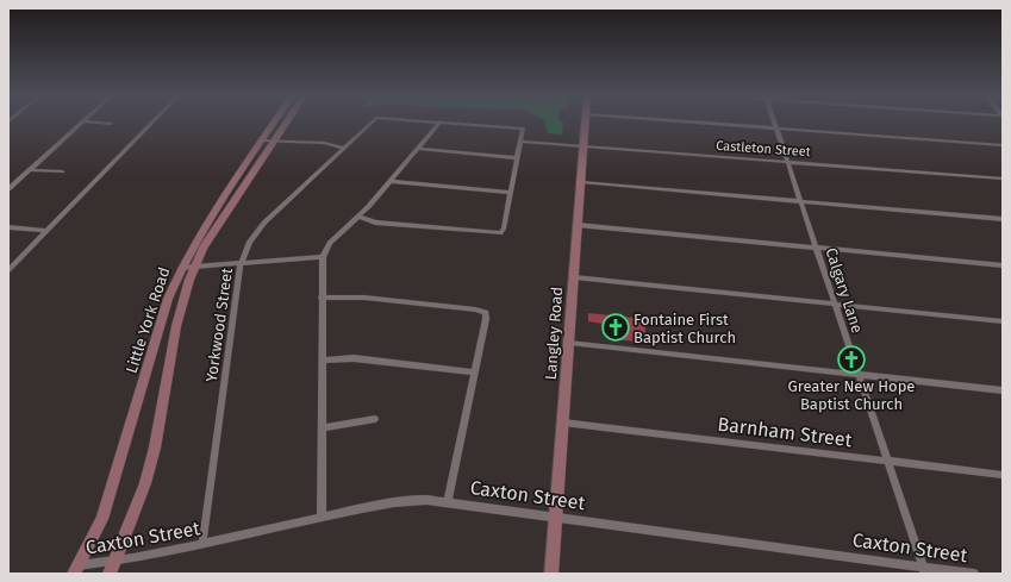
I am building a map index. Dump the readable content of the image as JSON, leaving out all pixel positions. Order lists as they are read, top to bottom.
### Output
{
  "streets": {
    "main road": ["Little York Road", "Langley Road"],
    "street": [
      "Castleton Street",
      "Calgary Lane",
      "Yorkwood Street",
      "Barnham Street",
      "Caxton Street"
    ]
  },
  "crossings": [
    ["Castleton Street", "Calgary Lane"],
    ["Castleton Street", "Langley Road"],
    ["Calgary Lane", "Barnham Street"],
    ["Calgary Lane", "Caxton Street"],
    ["Little York Road", "Caxton Street"],
    ["Yorkwood Street", "Caxton Street"],
    ["Langley Road", "Barnham Street"],
    ["Langley Road", "Caxton Street"]
  ],
  "places": {
    "church": ["Fontaine First Baptist Church", "Greater New Hope Baptist Church"]
  }
}
